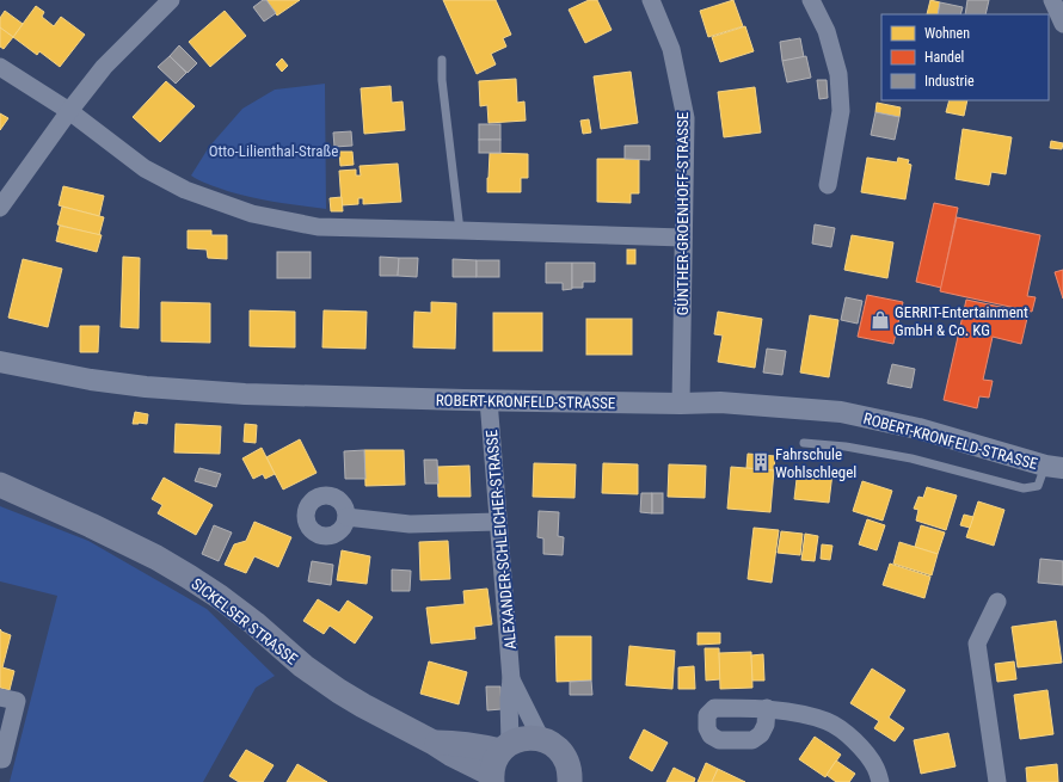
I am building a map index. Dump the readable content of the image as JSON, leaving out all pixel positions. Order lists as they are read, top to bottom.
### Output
{
  "streets": {
    "main road": ["SICKELSER STRASSE"],
    "street": ["GÜNTHER-GROENHOFF-STRASSE", "ROBERT-KRONFELD-STRASSE", "ALEXANDER-SCHLEICHER-STRASSE"]
  },
  "crossings": [
    ["GÜNTHER-GROENHOFF-STRASSE", "ROBERT-KRONFELD-STRASSE"],
    ["ROBERT-KRONFELD-STRASSE", "ALEXANDER-SCHLEICHER-STRASSE"],
    ["ALEXANDER-SCHLEICHER-STRASSE", "SICKELSER STRASSE"]
  ],
  "parks": ["Otto-Lilienthal-Straße"],
  "places": {
    "shop": ["GERRIT-Entertainment GmbH & Co. KG"],
    "building": ["Fahrschule Wohlschlegel"]
  },
  "legend": ["Wohnen", "Handel", "Industrie"]
}
